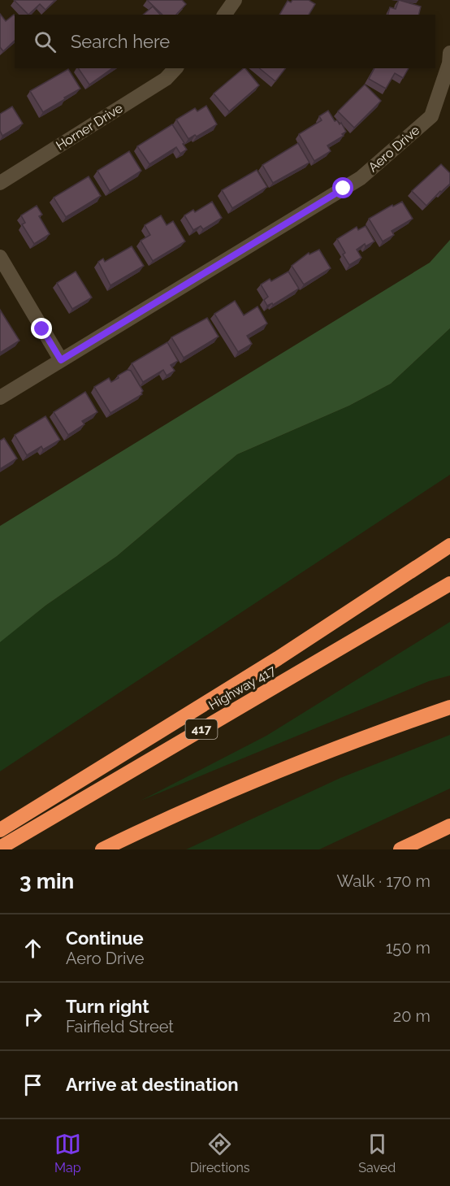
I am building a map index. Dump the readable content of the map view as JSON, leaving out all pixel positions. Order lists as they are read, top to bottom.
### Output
{
  "streets": {
    "highway": ["Highway 417", "417"],
    "street": ["Horner Drive", "Aero Drive"]
  },
  "page": {
    "search": "Search here",
    "heading": ["3 min", "Walk · 170 m"],
    "list": [
      ["Continue", "Aero Drive", "150 m"],
      ["Turn right", "Fairfield Street", "20 m"],
      "Arrive at destination"
    ],
    "nav": ["Map", "Directions", "Saved"]
  }
}
